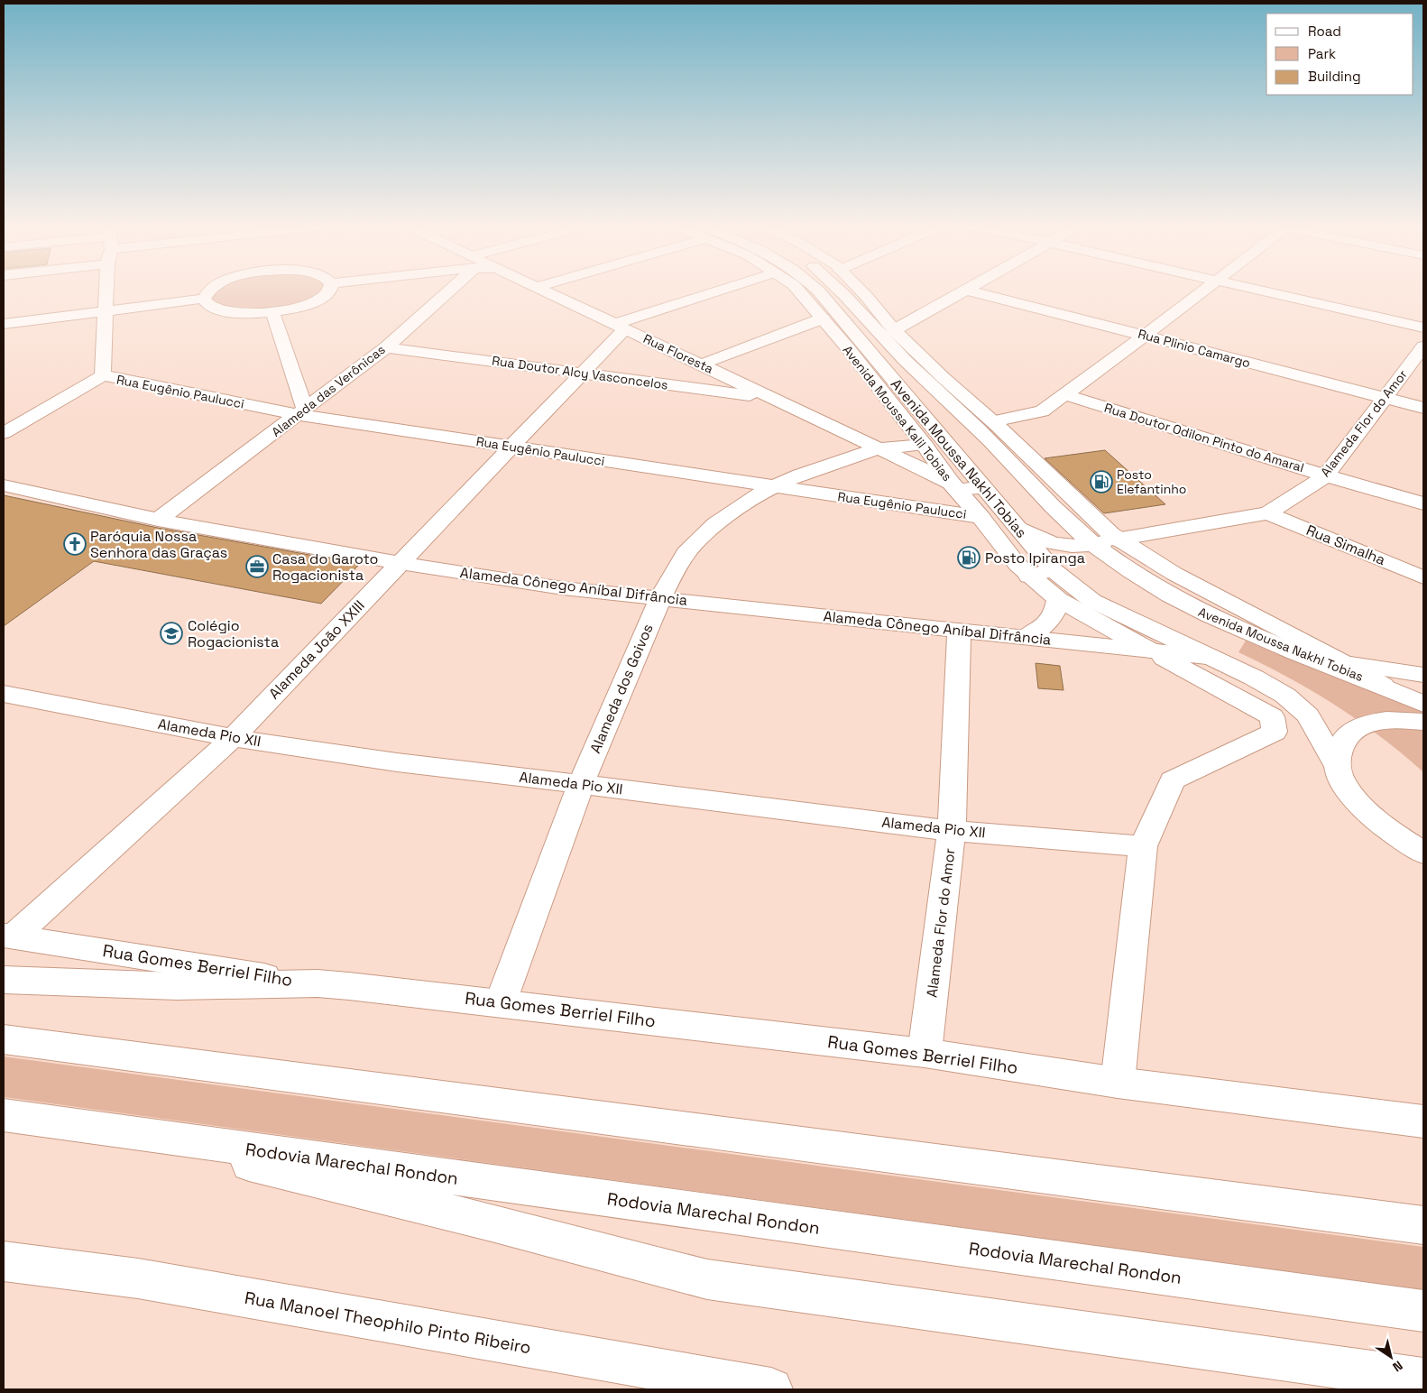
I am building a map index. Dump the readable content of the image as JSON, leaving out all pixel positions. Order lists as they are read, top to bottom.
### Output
{
  "streets": {
    "main road": [
      "Rua Plinio Camargo",
      "Rua Floresta",
      "Rua Doutor Alcy Vasconcelos",
      "Alameda das Verônicas",
      "Rua Eugênio Paulucci",
      "Avenida Moussa Kalil Tobias",
      "Alameda Flor do Amor",
      "Rua Doutor Odilon Pinto do Amaral",
      "Avenida Moussa Nakhl Tobias",
      "Rua Simalha",
      "Alameda Cônego Aníbal Difrância",
      "Alameda João XXIII",
      "Alameda dos Goivos",
      "Alameda Pio XII",
      "Rua Gomes Berriel Filho",
      "Rodovia Marechal Rondon",
      "Rua Manoel Theophilo Pinto Ribeiro"
    ]
  },
  "crossings": [
    ["Rua Plinio Camargo", "Alameda Flor do Amor"],
    ["Rua Floresta", "Rua Doutor Alcy Vasconcelos"],
    ["Rua Floresta", "Avenida Moussa Kalil Tobias"],
    ["Rua Floresta", "Alameda João XXIII"],
    ["Rua Floresta", "Alameda dos Goivos"],
    ["Rua Doutor Alcy Vasconcelos", "Alameda das Verônicas"],
    ["Rua Doutor Alcy Vasconcelos", "Alameda João XXIII"],
    ["Alameda das Verônicas", "Rua Eugênio Paulucci"],
    ["Alameda das Verônicas", "Alameda Cônego Aníbal Difrância"],
    ["Rua Eugênio Paulucci", "Avenida Moussa Kalil Tobias"],
    ["Rua Eugênio Paulucci", "Alameda João XXIII"],
    ["Rua Eugênio Paulucci", "Alameda dos Goivos"],
    ["Avenida Moussa Kalil Tobias", "Avenida Moussa Nakhl Tobias"],
    ["Avenida Moussa Kalil Tobias", "Alameda Cônego Aníbal Difrância"],
    ["Avenida Moussa Kalil Tobias", "Alameda dos Goivos"],
    ["Avenida Moussa Kalil Tobias", "Alameda Pio XII"],
    ["Alameda Flor do Amor", "Rua Doutor Odilon Pinto do Amaral"],
    ["Alameda Flor do Amor", "Avenida Moussa Nakhl Tobias"],
    ["Alameda Flor do Amor", "Rua Simalha"],
    ["Alameda Flor do Amor", "Alameda Cônego Aníbal Difrância"],
    ["Alameda Flor do Amor", "Alameda Pio XII"],
    ["Alameda Flor do Amor", "Rua Gomes Berriel Filho"],
    ["Avenida Moussa Nakhl Tobias", "Alameda Cônego Aníbal Difrância"],
    ["Avenida Moussa Nakhl Tobias", "Alameda dos Goivos"],
    ["Alameda Cônego Aníbal Difrância", "Alameda João XXIII"],
    ["Alameda Cônego Aníbal Difrância", "Alameda dos Goivos"],
    ["Alameda João XXIII", "Alameda Pio XII"],
    ["Alameda João XXIII", "Rua Gomes Berriel Filho"],
    ["Alameda dos Goivos", "Alameda Pio XII"],
    ["Alameda dos Goivos", "Rua Gomes Berriel Filho"]
  ],
  "places": {
    "fuel station": ["Posto Elefantinho", "Posto Ipiranga"],
    "church": ["Paróquia Nossa Senhora das Graças"],
    "office": ["Casa do Garoto Rogacionista"],
    "school or university": ["Colégio Rogacionista"]
  },
  "legend": ["Road", "Park", "Building"],
  "north": "bottom right"
}
